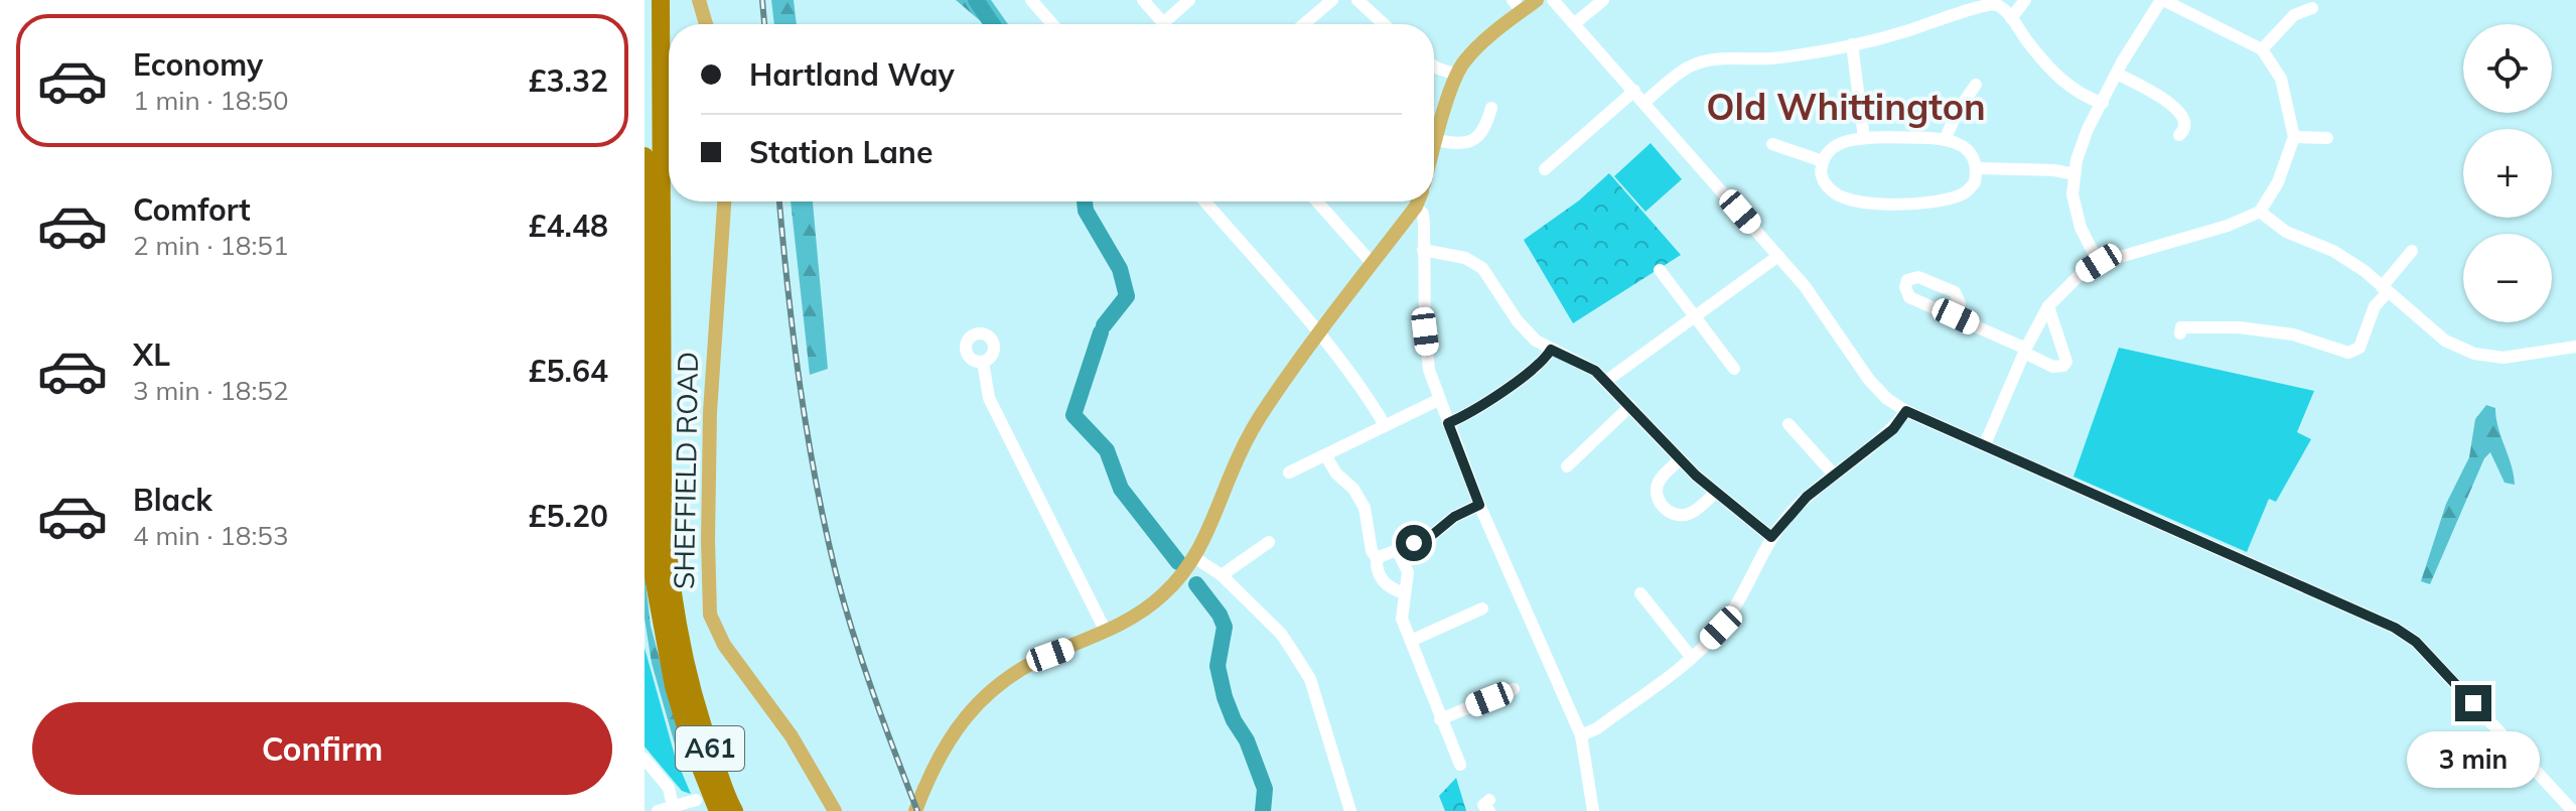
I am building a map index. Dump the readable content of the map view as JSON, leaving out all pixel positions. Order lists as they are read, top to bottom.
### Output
{
  "streets": {
    "highway": ["A61"],
    "main road": ["SHEFFIELD ROAD"]
  },
  "districts": ["Old Whittington"],
  "page": {
    "list": [
      {
        "name": "Economy",
        "note": "1 min · 18:50",
        "value": "£3.32"
      },
      {
        "name": "Comfort",
        "note": "2 min · 18:51",
        "value": "£4.48"
      },
      {
        "name": "XL",
        "note": "3 min · 18:52",
        "value": "£5.64"
      },
      {
        "name": "Black",
        "note": "4 min · 18:53",
        "value": "£5.20"
      }
    ],
    "map_buttons": ["+", "−"],
    "banner": ["Hartland Way", "Station Lane"],
    "buttons": "Confirm",
    "bubble": "3 min"
  }
}
